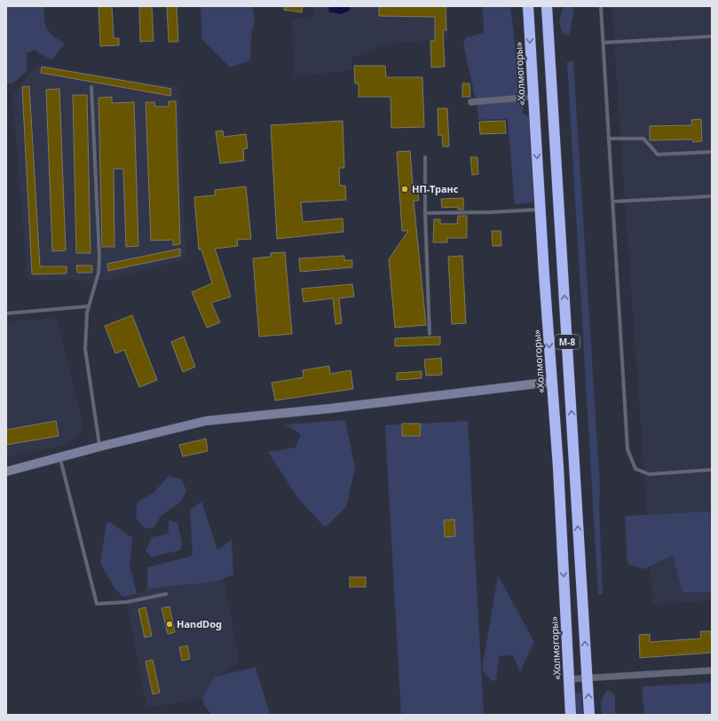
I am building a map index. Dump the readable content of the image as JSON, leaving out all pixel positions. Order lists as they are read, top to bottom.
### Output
{
  "streets": {
    "highway": ["«Холмогоры»", "М-8"]
  },
  "places": ["НП-Транс", "HandDog"]
}
